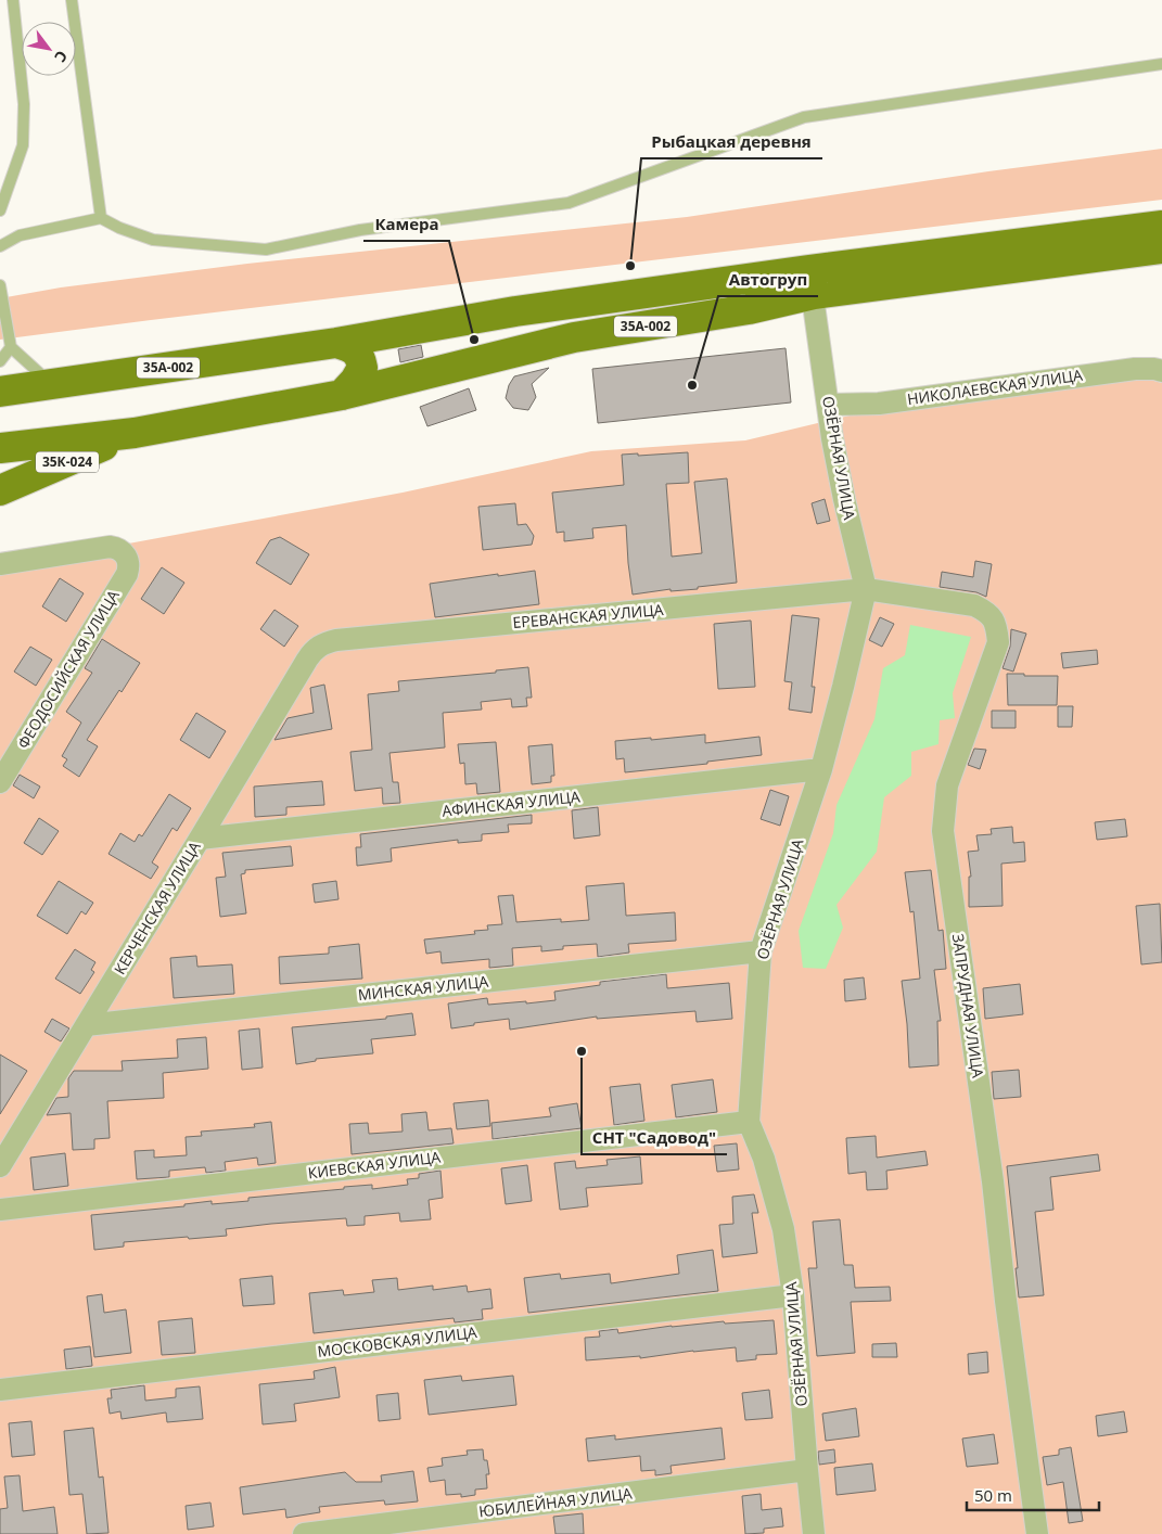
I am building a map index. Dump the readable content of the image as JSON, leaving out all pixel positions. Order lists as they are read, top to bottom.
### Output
{
  "streets": {
    "main road": ["35А-002", "35К-024"],
    "street": [
      "НИКОЛАЕВСКАЯ УЛИЦА",
      "ОЗЁРНАЯ УЛИЦА",
      "ЕРЕВАНСКАЯ УЛИЦА",
      "ФЕОДОСИЙСКАЯ УЛИЦА",
      "АФИНСКАЯ УЛИЦА",
      "КЕРЧЕНСКАЯ УЛИЦА",
      "МИНСКАЯ УЛИЦА",
      "ЗАПРУДНАЯ УЛИЦА",
      "КИЕВСКАЯ УЛИЦА",
      "МОСКОВСКАЯ УЛИЦА",
      "ЮБИЛЕЙНАЯ УЛИЦА"
    ]
  },
  "crossings": [
    ["35А-002", "ОЗЁРНАЯ УЛИЦА"],
    ["35А-002", "35К-024"],
    ["НИКОЛАЕВСКАЯ УЛИЦА", "ОЗЁРНАЯ УЛИЦА"],
    ["ОЗЁРНАЯ УЛИЦА", "ЕРЕВАНСКАЯ УЛИЦА"],
    ["ОЗЁРНАЯ УЛИЦА", "АФИНСКАЯ УЛИЦА"],
    ["ОЗЁРНАЯ УЛИЦА", "МИНСКАЯ УЛИЦА"],
    ["ОЗЁРНАЯ УЛИЦА", "ЗАПРУДНАЯ УЛИЦА"],
    ["ОЗЁРНАЯ УЛИЦА", "КИЕВСКАЯ УЛИЦА"],
    ["ОЗЁРНАЯ УЛИЦА", "МОСКОВСКАЯ УЛИЦА"],
    ["ОЗЁРНАЯ УЛИЦА", "ЮБИЛЕЙНАЯ УЛИЦА"],
    ["ЕРЕВАНСКАЯ УЛИЦА", "КЕРЧЕНСКАЯ УЛИЦА"],
    ["ЕРЕВАНСКАЯ УЛИЦА", "ЗАПРУДНАЯ УЛИЦА"],
    ["АФИНСКАЯ УЛИЦА", "КЕРЧЕНСКАЯ УЛИЦА"],
    ["КЕРЧЕНСКАЯ УЛИЦА", "МИНСКАЯ УЛИЦА"]
  ],
  "places": [
    "Рыбацкая деревня",
    "Камера",
    "Автогруп",
    "СНТ \"Садовод\""
  ],
  "scale_bar": "50 m",
  "north": "bottom right"
}
